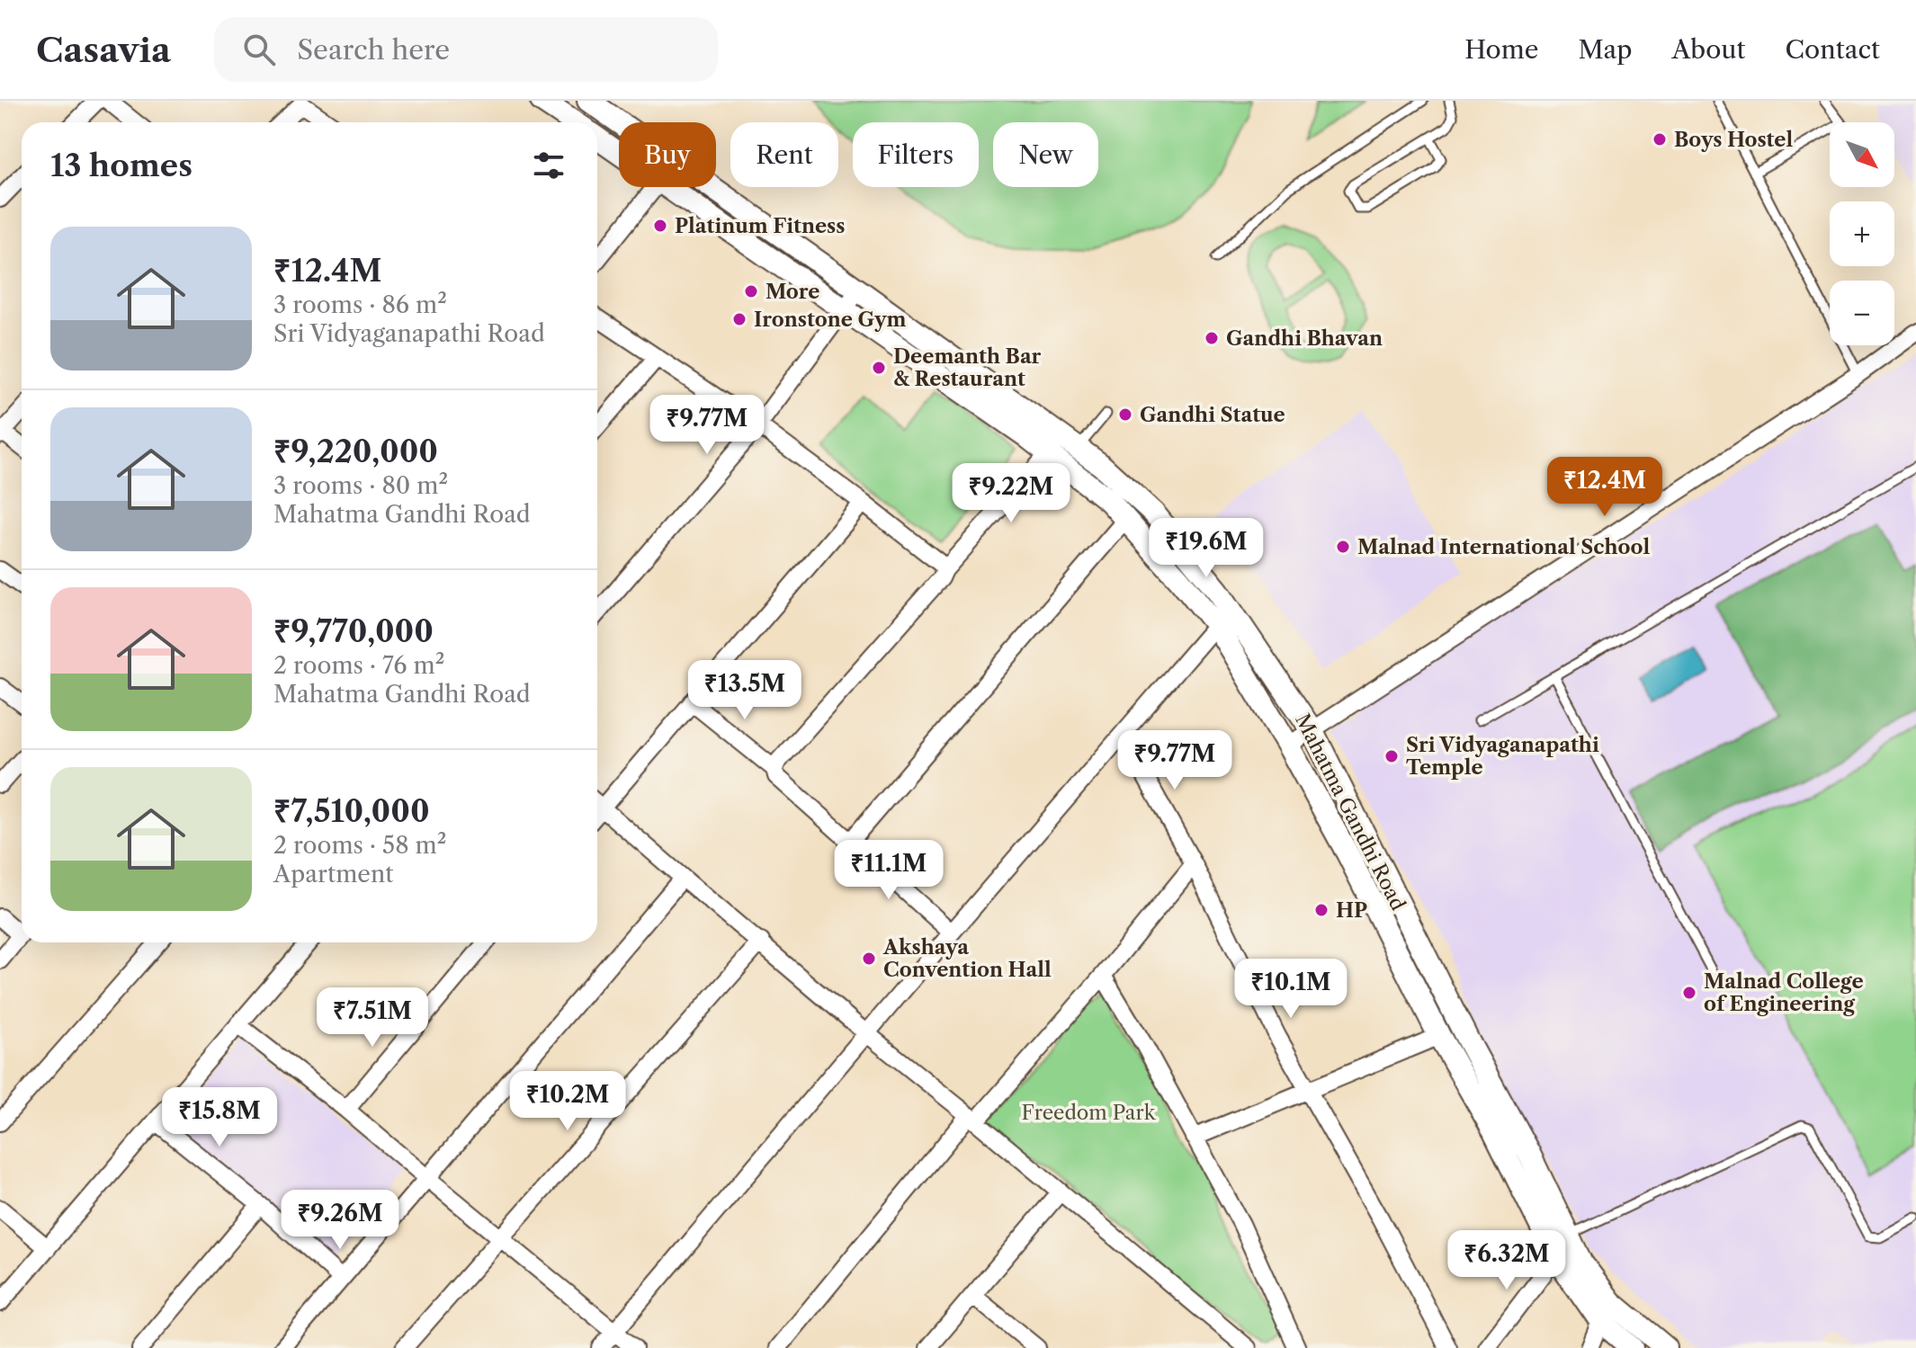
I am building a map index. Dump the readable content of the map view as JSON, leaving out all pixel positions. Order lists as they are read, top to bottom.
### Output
{
  "streets": {
    "street": ["Mahatma Gandhi Road"]
  },
  "parks": ["Freedom Park"],
  "places": [
    "Boys Hostel",
    "Platinum Fitness",
    "More",
    "Ironstone Gym",
    "Gandhi Bhavan",
    "Deemanth Bar & Restaurant",
    "Gandhi Statue",
    "Malnad International School",
    "Sri Vidyaganapathi Temple",
    "HP",
    "Akshaya Convention Hall",
    "Malnad College of Engineering"
  ],
  "north": "bottom right",
  "page": {
    "header": "Casavia",
    "search": "Search here",
    "nav": [
      "Home",
      "Map",
      "About",
      "Contact"
    ],
    "map_buttons": ["+", "−"],
    "chip": [
      "Buy",
      "Rent",
      "Filters",
      "New"
    ],
    "heading": "13 homes",
    "list": [
      {
        "name": "₹12.4M",
        "note": "3 rooms · 86 m² · Sri Vidyaganapathi Road"
      },
      {
        "name": "₹9,220,000",
        "note": "3 rooms · 80 m² · Mahatma Gandhi Road"
      },
      {
        "name": "₹9,770,000",
        "note": "2 rooms · 76 m² · Mahatma Gandhi Road"
      },
      {
        "name": "₹7,510,000",
        "note": "2 rooms · 58 m² · Apartment"
      }
    ],
    "price": [
      "₹9.77M",
      "₹12.4M",
      "₹9.22M",
      "₹19.6M",
      "₹13.5M",
      "₹9.77M",
      "₹11.1M",
      "₹10.1M",
      "₹7.51M",
      "₹10.2M",
      "₹15.8M",
      "₹9.26M",
      "₹6.32M"
    ]
  }
}
